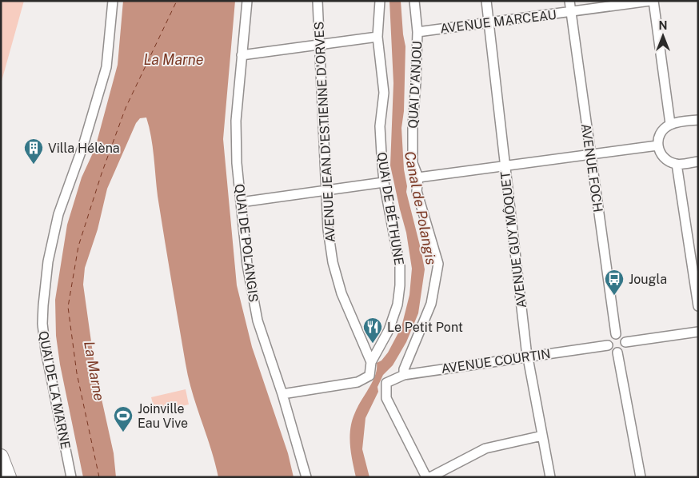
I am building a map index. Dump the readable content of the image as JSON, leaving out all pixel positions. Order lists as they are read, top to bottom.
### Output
{
  "streets": {
    "street": [
      "AVENUE MARCEAU",
      "QUAI D'ANJOU",
      "AVENUE JEAN D'ESTIENNE D'ORVES",
      "AVENUE FOCH",
      "QUAI DE BÉTHUNE",
      "AVENUE GUY MÔQUET",
      "QUAI DE POLANGIS",
      "AVENUE COURTIN",
      "QUAI DE LA MARNE"
    ]
  },
  "crossings": [
    ["AVENUE MARCEAU", "QUAI D'ANJOU"],
    ["AVENUE MARCEAU", "AVENUE FOCH"],
    ["AVENUE MARCEAU", "AVENUE GUY MÔQUET"],
    ["QUAI D'ANJOU", "AVENUE COURTIN"],
    ["AVENUE JEAN D'ESTIENNE D'ORVES", "QUAI DE BÉTHUNE"],
    ["AVENUE FOCH", "AVENUE COURTIN"],
    ["AVENUE GUY MÔQUET", "AVENUE COURTIN"]
  ],
  "water": ["La Marne", "Canal de Polangis"],
  "places": {
    "building": ["Villa Hélèna"],
    "bus stop": ["Jougla"],
    "restaurant": ["Le Petit Pont"],
    "sports": ["Joinville Eau Vive"]
  },
  "north": "top"
}
